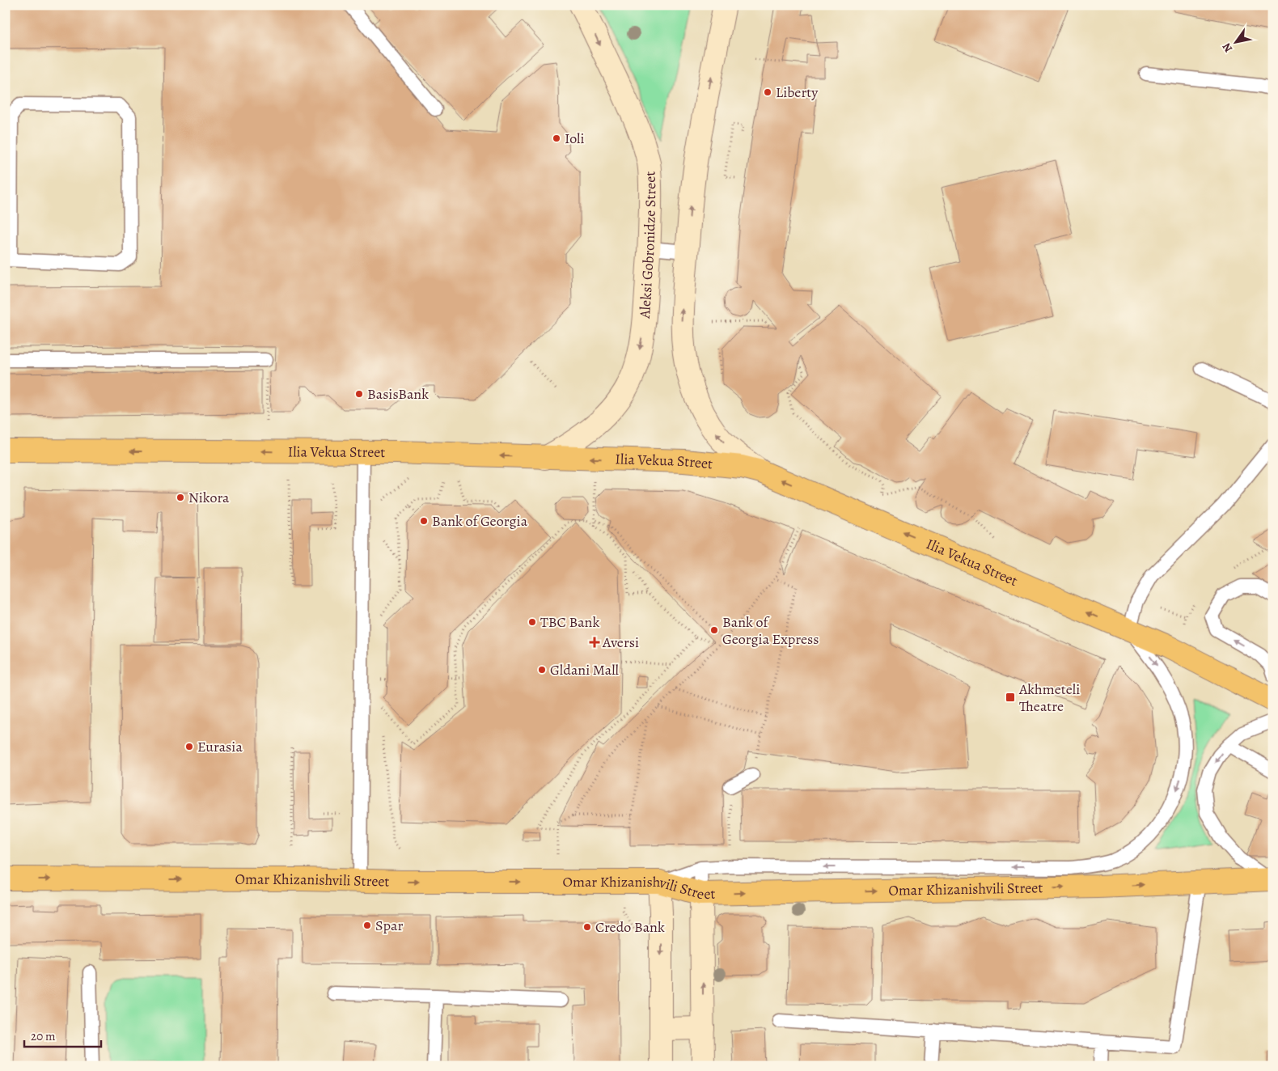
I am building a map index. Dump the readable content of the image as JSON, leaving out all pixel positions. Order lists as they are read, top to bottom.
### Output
{
  "streets": {
    "main road": ["Aleksi Gobronidze Street", "Ilia Vekua Street", "Omar Khizanishvili Street"]
  },
  "crossings": [
    ["Aleksi Gobronidze Street", "Ilia Vekua Street"]
  ],
  "one_way": ["Ilia Vekua Street", "Omar Khizanishvili Street"],
  "places": {
    "other": [
      "Liberty",
      "Ioli",
      "BasisBank",
      "Nikora",
      "Bank of Georgia",
      "TBC Bank",
      "Bank of Georgia Express",
      "Gldani Mall",
      "Eurasia",
      "Spar",
      "Credo Bank"
    ],
    "health": ["Aversi"],
    "transit": ["Akhmeteli Theatre"]
  },
  "scale_bar": "20 m",
  "north": "bottom left"
}
